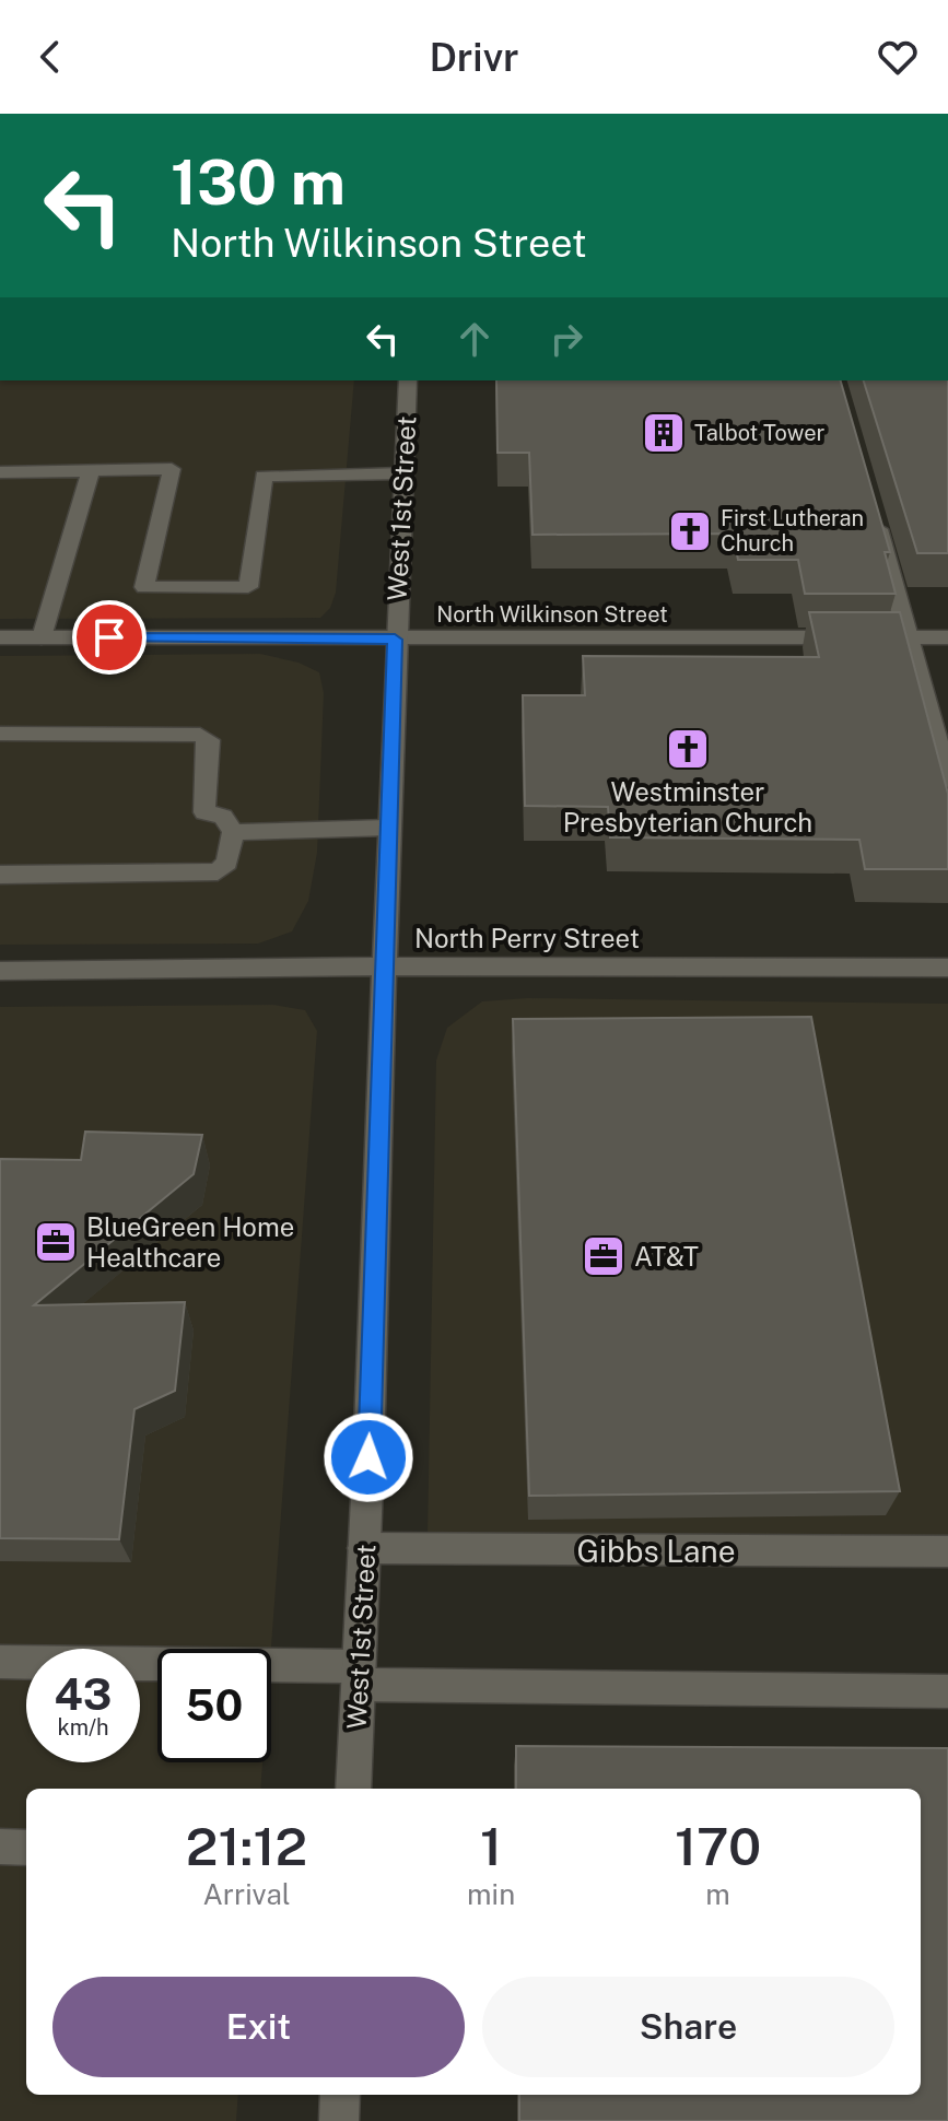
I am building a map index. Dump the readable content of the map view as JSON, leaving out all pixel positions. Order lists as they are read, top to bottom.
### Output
{
  "streets": {
    "main road": [
      "West 1st Street",
      "North Wilkinson Street",
      "North Perry Street",
      "Gibbs Lane"
    ]
  },
  "crossings": [
    ["West 1st Street", "North Wilkinson Street"],
    ["West 1st Street", "North Perry Street"],
    ["West 1st Street", "Gibbs Lane"]
  ],
  "places": {
    "building": ["Talbot Tower"],
    "church": ["First Lutheran Church", "Westminster Presbyterian Church"],
    "office": ["BlueGreen Home Healthcare", "AT&T"]
  },
  "page": {
    "header": "Drivr",
    "turn": ["130 m", "North Wilkinson Street"],
    "speed": "43 km/h",
    "limit": "50",
    "eta": [
      "21:12",
      "Arrival",
      "1",
      "min",
      "170",
      "m"
    ],
    "buttons": ["Exit", "Share"]
  }
}
